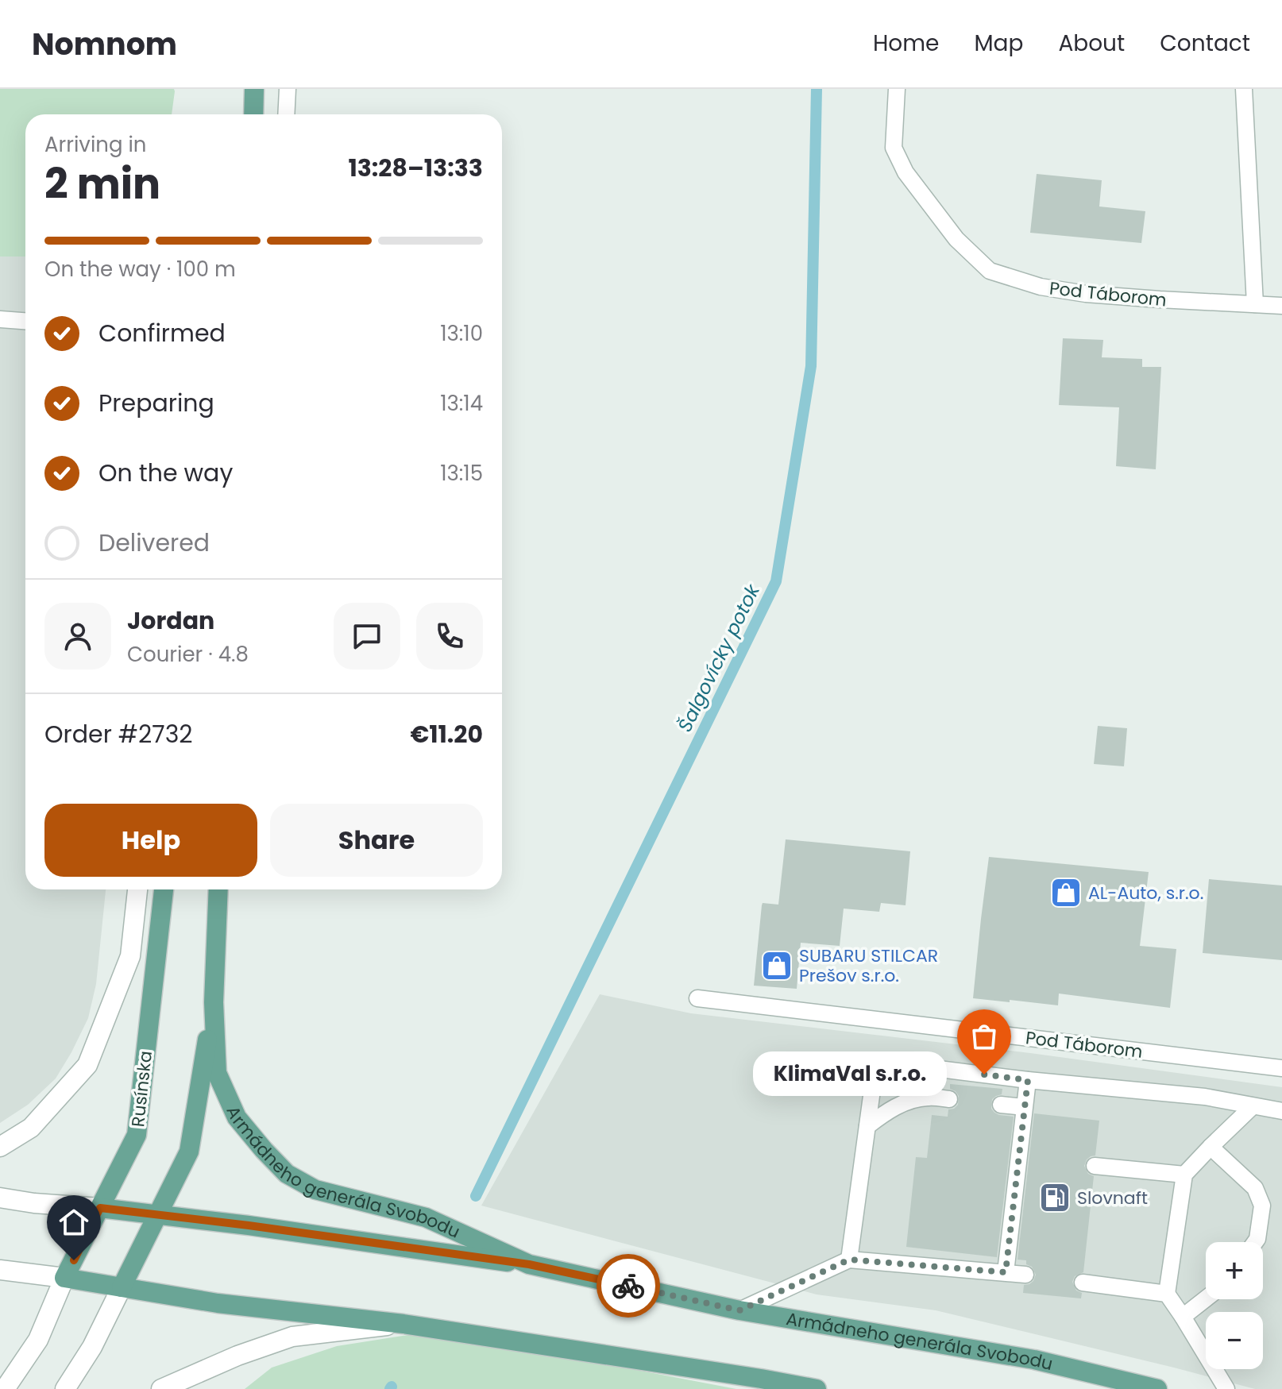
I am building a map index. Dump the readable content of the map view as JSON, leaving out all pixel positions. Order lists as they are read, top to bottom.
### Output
{
  "streets": {
    "main road": ["Rusínska", "Armádneho generála Svobodu"],
    "lane": ["Pod Táborom"]
  },
  "water": ["Šalgovícky potok"],
  "places": {
    "shop": ["AL-Auto, s.r.o.", "SUBARU STILCAR Prešov s.r.o."],
    "other": ["KlimaVal s.r.o."],
    "fuel station": ["Slovnaft"]
  },
  "page": {
    "header": "Nomnom",
    "nav": [
      "Home",
      "Map",
      "About",
      "Contact"
    ],
    "heading": ["2 min", "Arriving in", "13:28–13:33"],
    "panel": [
      "Jordan",
      "Courier · 4.8",
      "Order #2732",
      "€11.20"
    ],
    "bar": "On the way · 100 m",
    "list": [
      ["Confirmed", "13:10"],
      ["Preparing", "13:14"],
      ["On the way", "13:15"],
      "Delivered"
    ],
    "buttons": ["Help", "Share"],
    "bubble": "KlimaVal s.r.o.",
    "map_buttons": ["+", "−"]
  }
}
